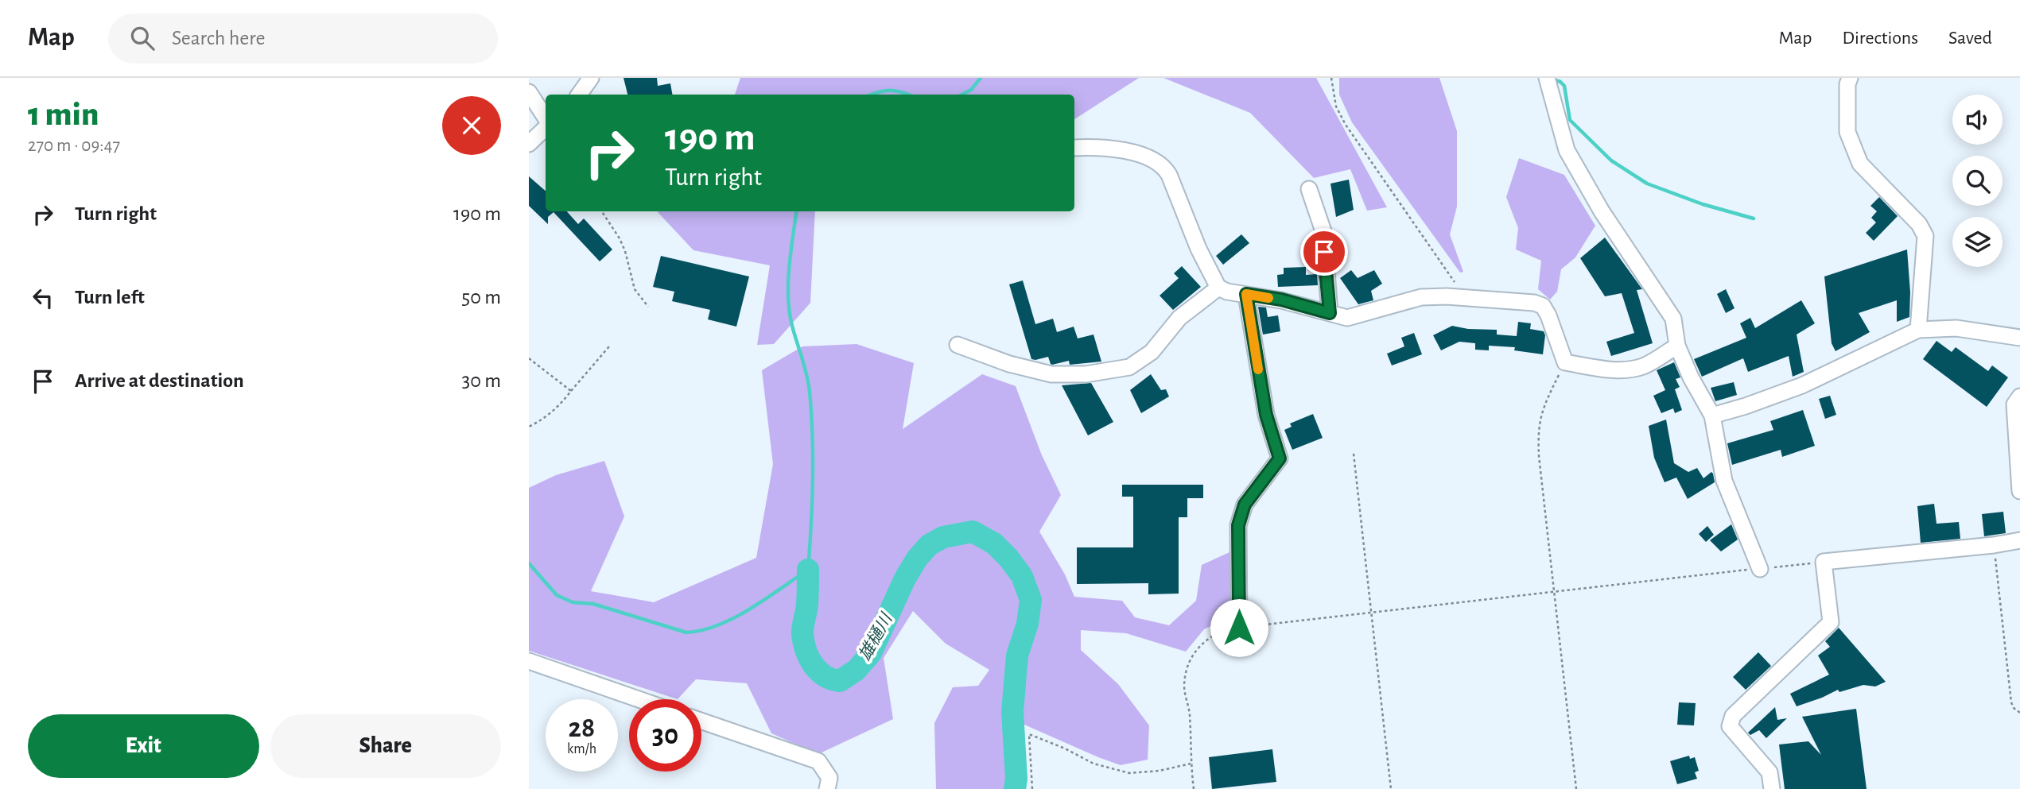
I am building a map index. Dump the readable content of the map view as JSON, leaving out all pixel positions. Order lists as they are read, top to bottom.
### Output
{
  "water": ["雄樋川"],
  "page": {
    "header": "Map",
    "search": "Search here",
    "nav": ["Map", "Directions", "Saved"],
    "heading": ["1 min", "270 m · 09:47"],
    "turn": ["190 m", "Turn right"],
    "list": [
      {
        "name": "Turn right",
        "value": "190 m"
      },
      {
        "name": "Turn left",
        "value": "50 m"
      },
      {
        "name": "Arrive at destination",
        "value": "30 m"
      }
    ],
    "speed": "28 km/h",
    "limit": "30",
    "buttons": ["Exit", "Share"]
  }
}
